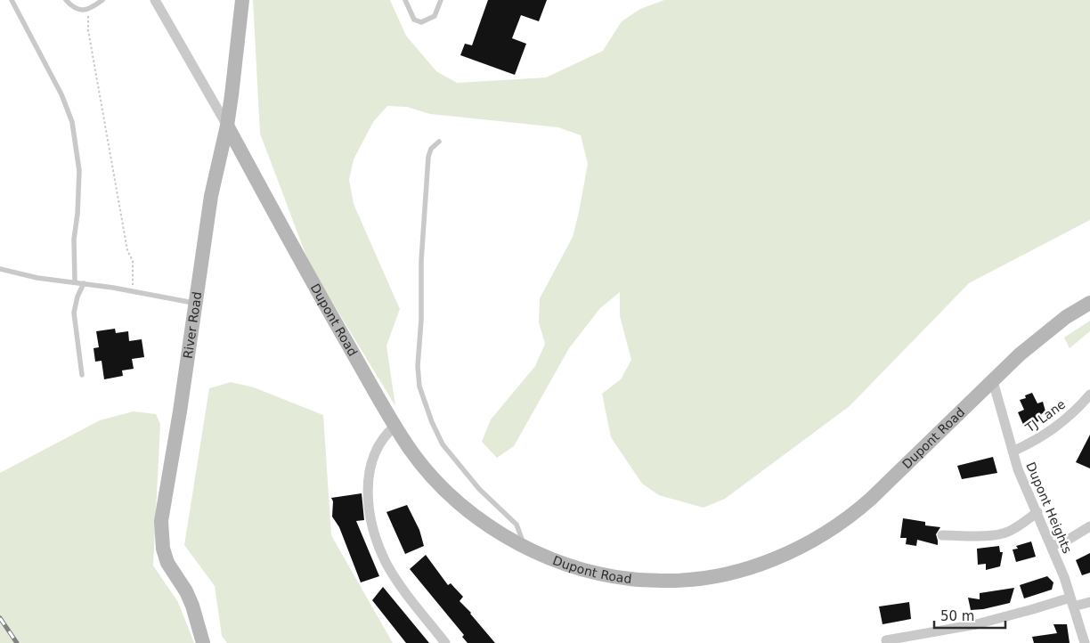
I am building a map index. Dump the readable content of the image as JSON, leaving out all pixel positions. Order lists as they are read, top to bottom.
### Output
{
  "streets": {
    "street": [
      "Dupont Road",
      "River Road",
      "TJ Lane",
      "Dupont Heights"
    ]
  },
  "crossings": [
    ["Dupont Road", "River Road"],
    ["Dupont Road", "Dupont Heights"],
    ["TJ Lane", "Dupont Heights"]
  ],
  "scale_bar": "50 m"
}
